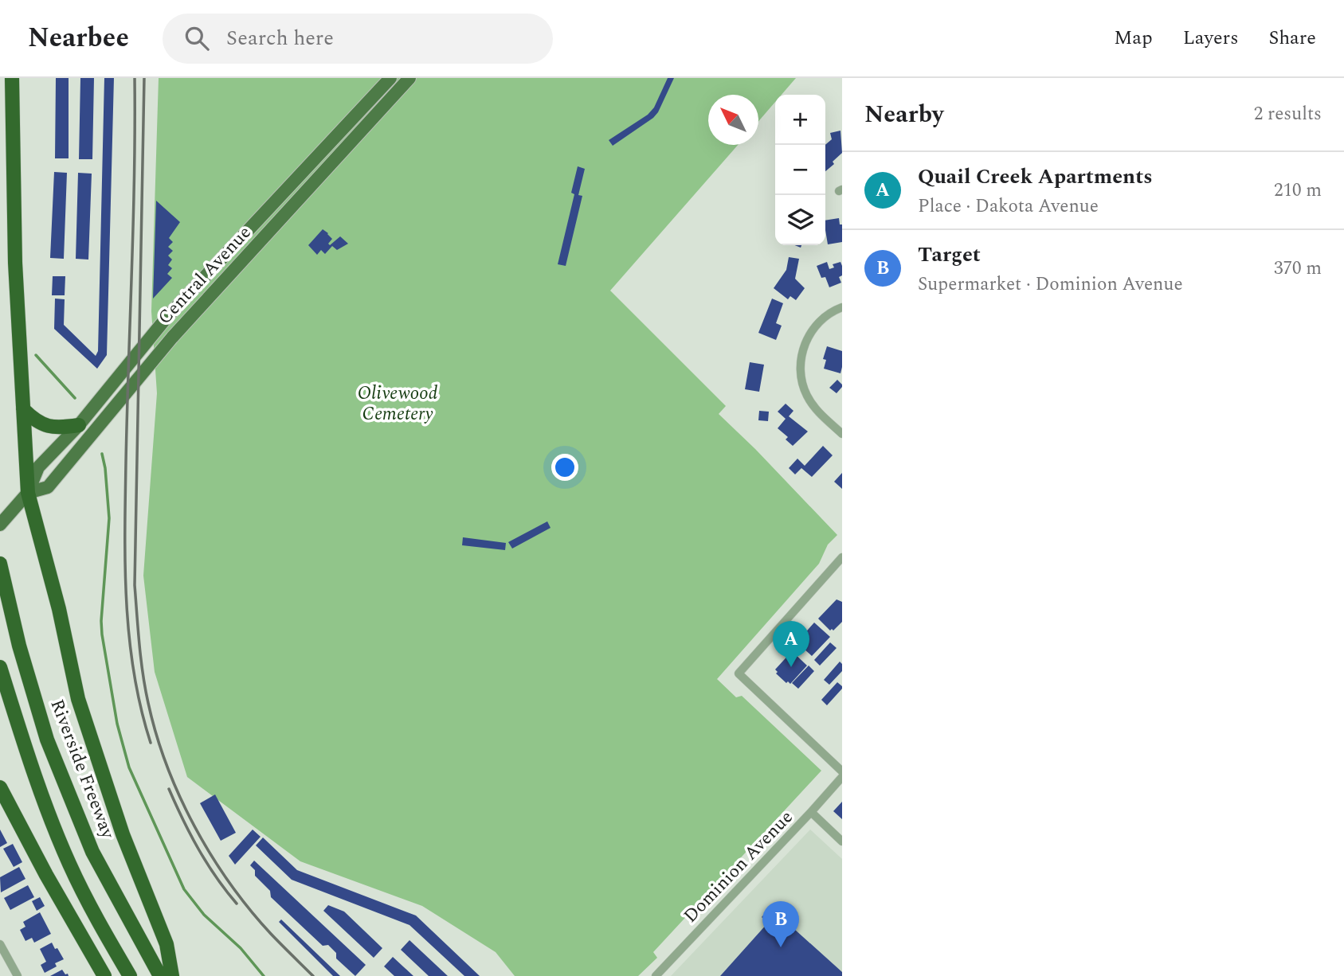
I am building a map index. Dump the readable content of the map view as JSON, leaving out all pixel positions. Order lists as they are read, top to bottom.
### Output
{
  "streets": {
    "highway": ["Riverside Freeway"],
    "main road": ["Central Avenue"],
    "street": ["Dominion Avenue"]
  },
  "parks": ["Olivewood Cemetery"],
  "north": "top left",
  "page": {
    "header": "Nearbee",
    "search": "Search here",
    "nav": ["Map", "Layers", "Share"],
    "heading": ["Nearby", "2 results"],
    "map_buttons": ["+", "−"],
    "list": [
      {
        "mark": "A",
        "name": "Quail Creek Apartments",
        "note": "Place · Dakota Avenue",
        "value": "210 m"
      },
      {
        "mark": "B",
        "name": "Target",
        "note": "Supermarket · Dominion Avenue",
        "value": "370 m"
      }
    ],
    "pins": ["A", "B"]
  }
}
